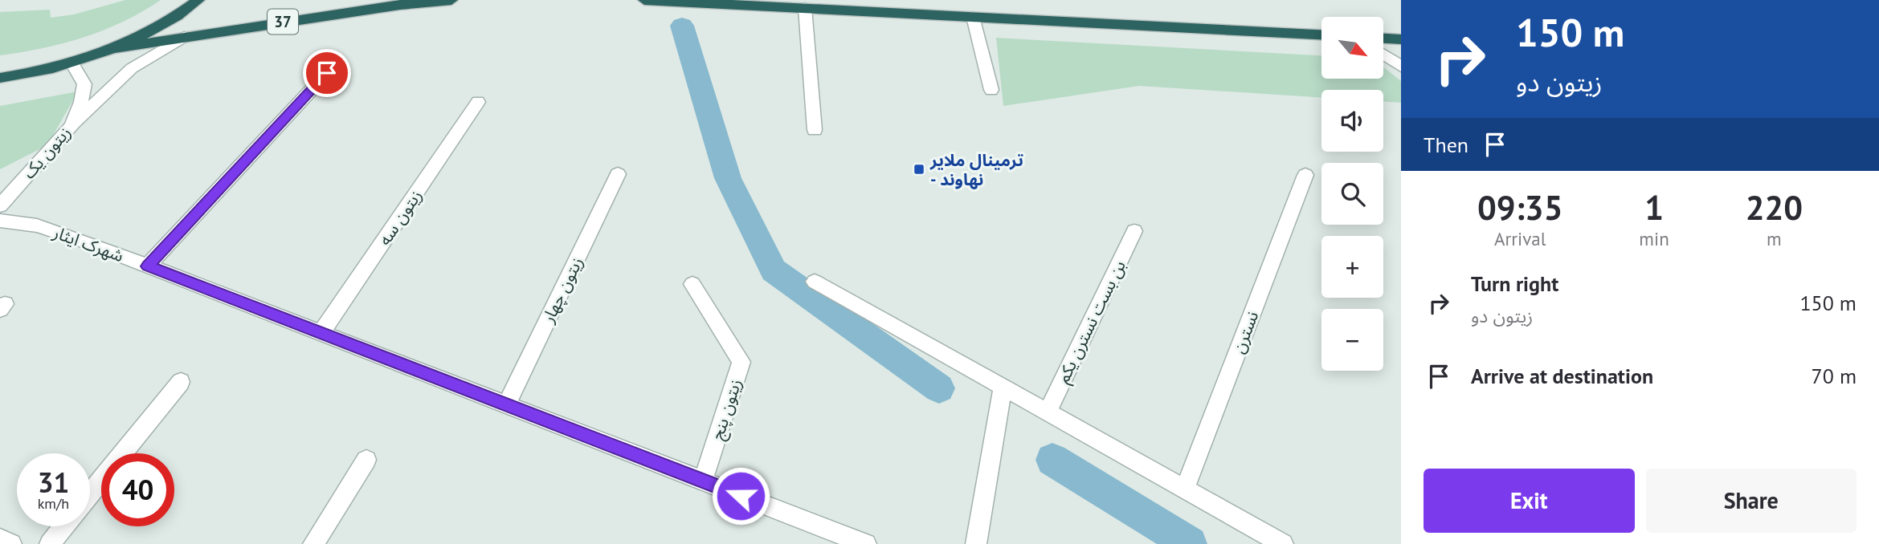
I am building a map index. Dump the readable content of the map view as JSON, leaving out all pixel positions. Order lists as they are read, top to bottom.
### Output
{
  "streets": {
    "highway": ["37"],
    "street": [
      "زیتون یک",
      "زیتون سه",
      "شهرک ایثار",
      "زیتون چهار",
      "بن بست نسترن یکم",
      "نسترن",
      "زیتون پنج"
    ]
  },
  "crossings": [
    ["37", "زیتون یک"],
    ["زیتون سه", "شهرک ایثار"],
    ["شهرک ایثار", "زیتون چهار"],
    ["شهرک ایثار", "زیتون پنج"]
  ],
  "places": {
    "transit": ["ترمینال ملایر - نهاوند"]
  },
  "north": "bottom right",
  "page": {
    "turn": ["150 m", "زیتون دو"],
    "map_buttons": ["+", "−"],
    "then": "Then",
    "eta": [
      "09:35",
      "Arrival",
      "1",
      "min",
      "220",
      "m"
    ],
    "list": [
      {
        "name": "Turn right",
        "note": "زیتون دو",
        "value": "150 m"
      },
      {
        "name": "Arrive at destination",
        "value": "70 m"
      }
    ],
    "speed": "31 km/h",
    "limit": "40",
    "buttons": ["Exit", "Share"]
  }
}
